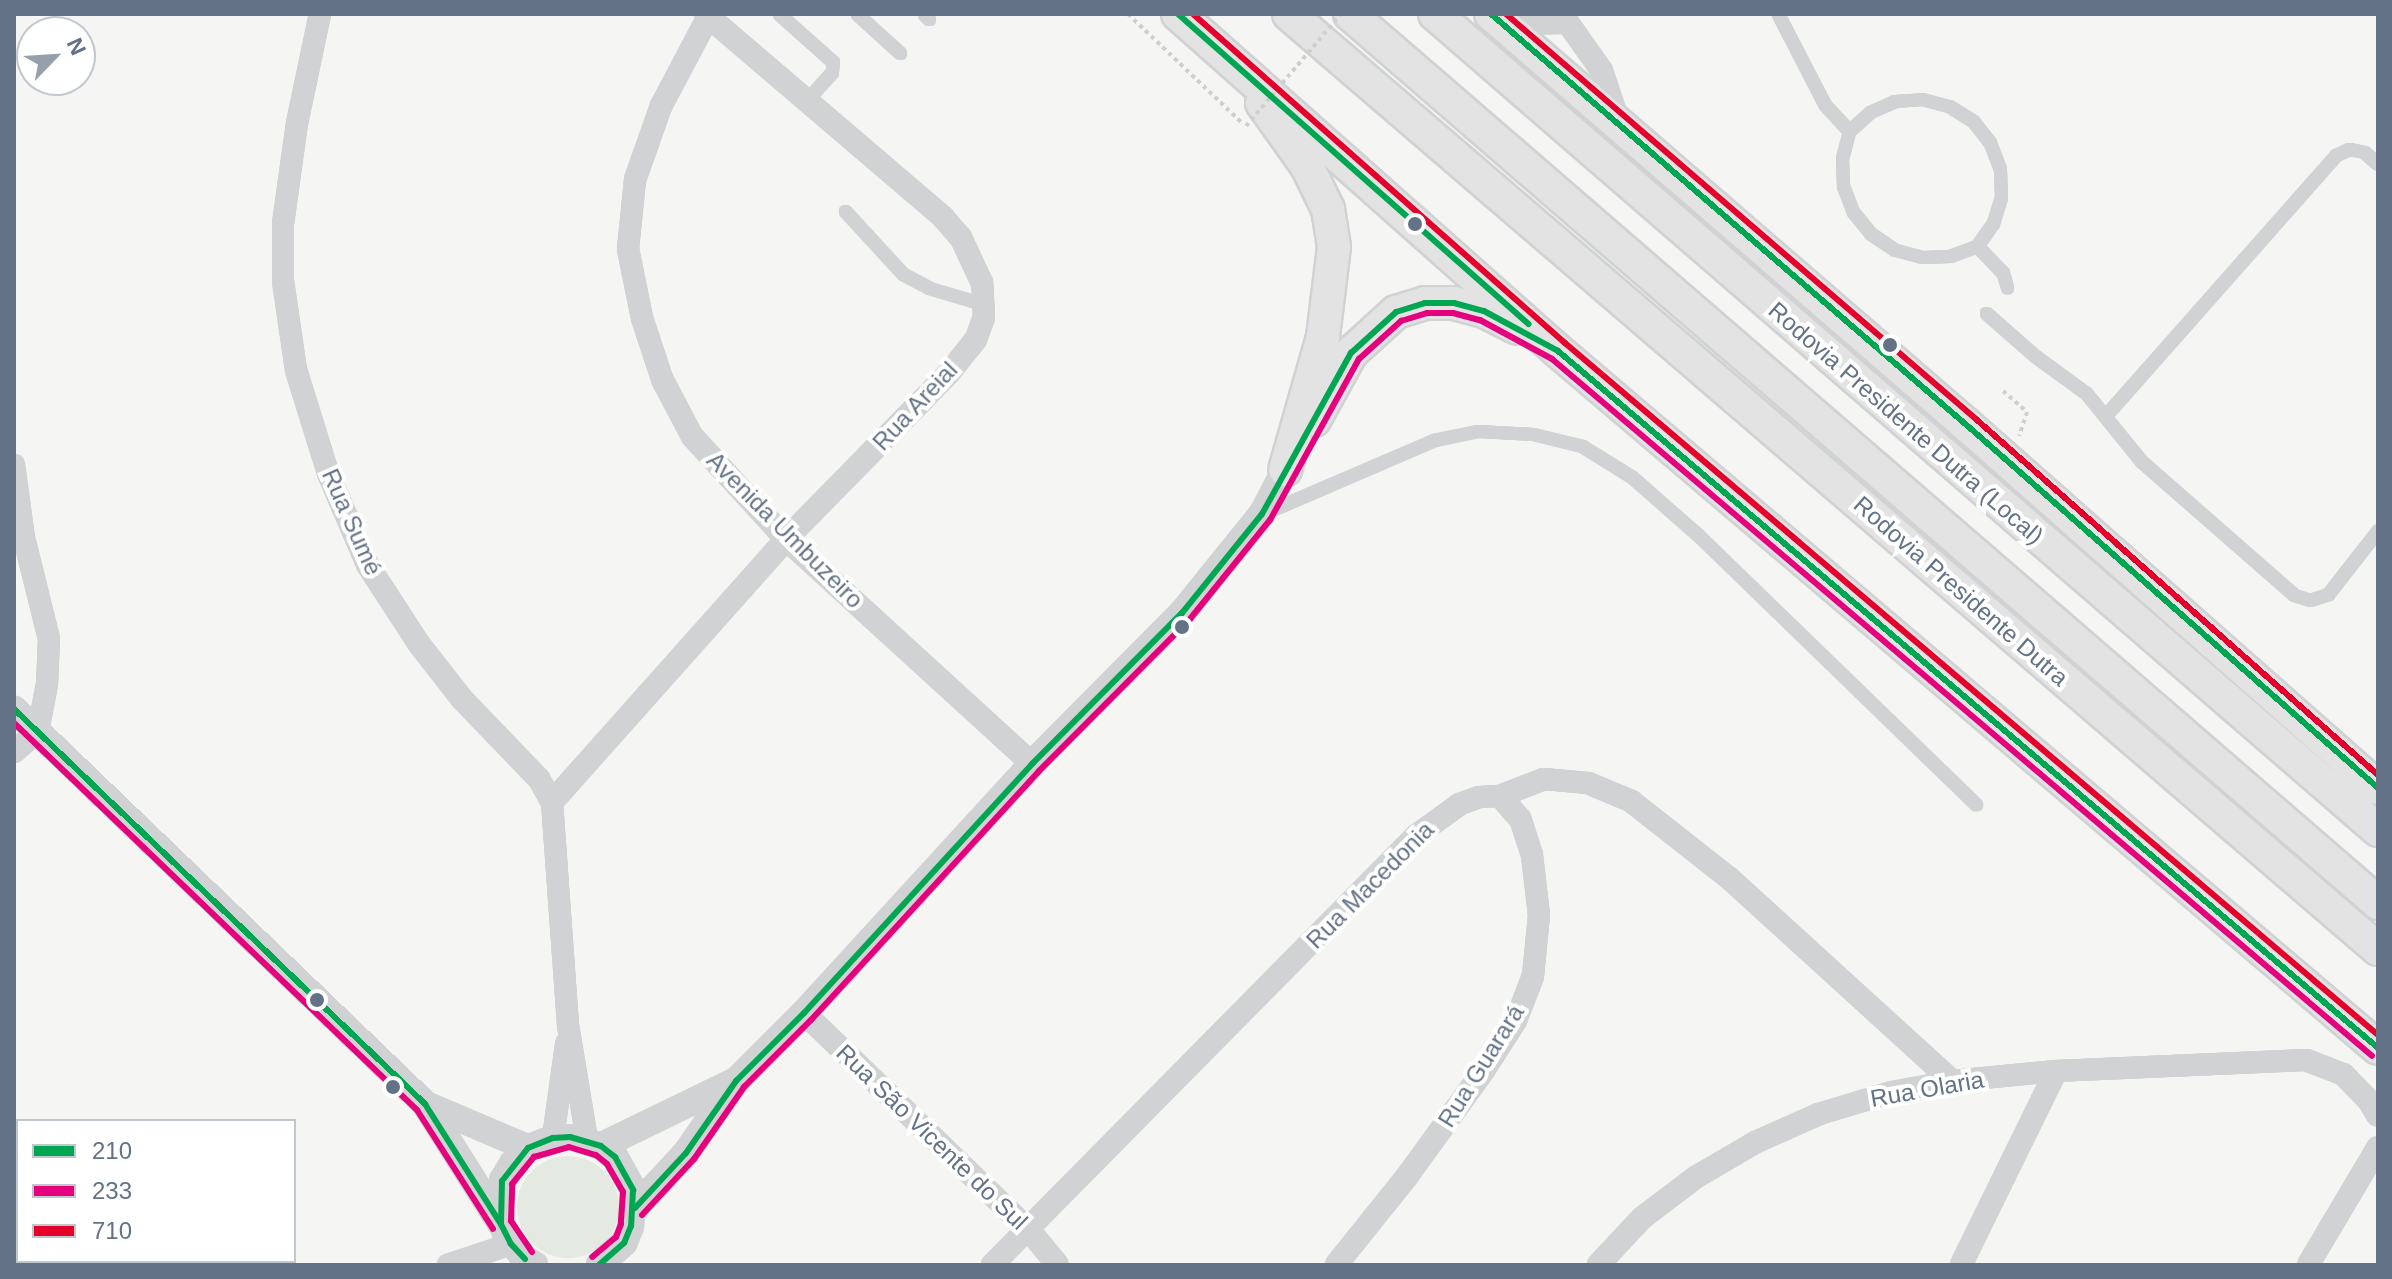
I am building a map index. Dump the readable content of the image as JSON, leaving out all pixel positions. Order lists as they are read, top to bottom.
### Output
{
  "streets": {
    "highway": ["Rodovia Presidente Dutra (Local)", "Rodovia Presidente Dutra"],
    "street": [
      "Rua Areial",
      "Rua Sumé",
      "Avenida Umbuzeiro",
      "Rua Macedonia",
      "Rua Guarará",
      "Rua Olaria",
      "Rua São Vicente do Sul"
    ]
  },
  "crossings": [
    ["Rua Areial", "Rua Sumé"],
    ["Rua Areial", "Avenida Umbuzeiro"],
    ["Rua Macedonia", "Rua Guarará"],
    ["Rua Macedonia", "Rua Olaria"],
    ["Rua Macedonia", "Rua São Vicente do Sul"]
  ],
  "lines": ["transit line 210", "transit line 710", "transit line 233"],
  "legend": ["210", "233", "710"],
  "north": "top right"
}
